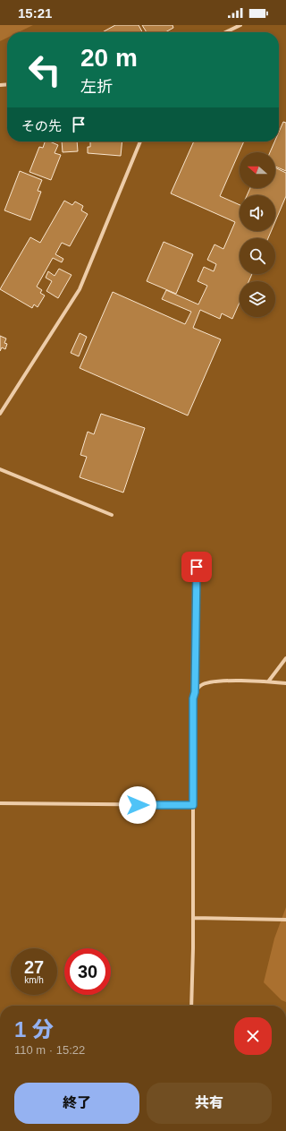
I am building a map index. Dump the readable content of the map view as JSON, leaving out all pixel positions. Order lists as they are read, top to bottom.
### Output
{
  "north": "left",
  "page": {
    "status": "15:21",
    "turn": ["20 m", "左折"],
    "then": "その先",
    "speed": "27 km/h",
    "limit": "30",
    "heading": ["1 分", "110 m · 15:22"],
    "buttons": ["終了", "共有"]
  }
}
